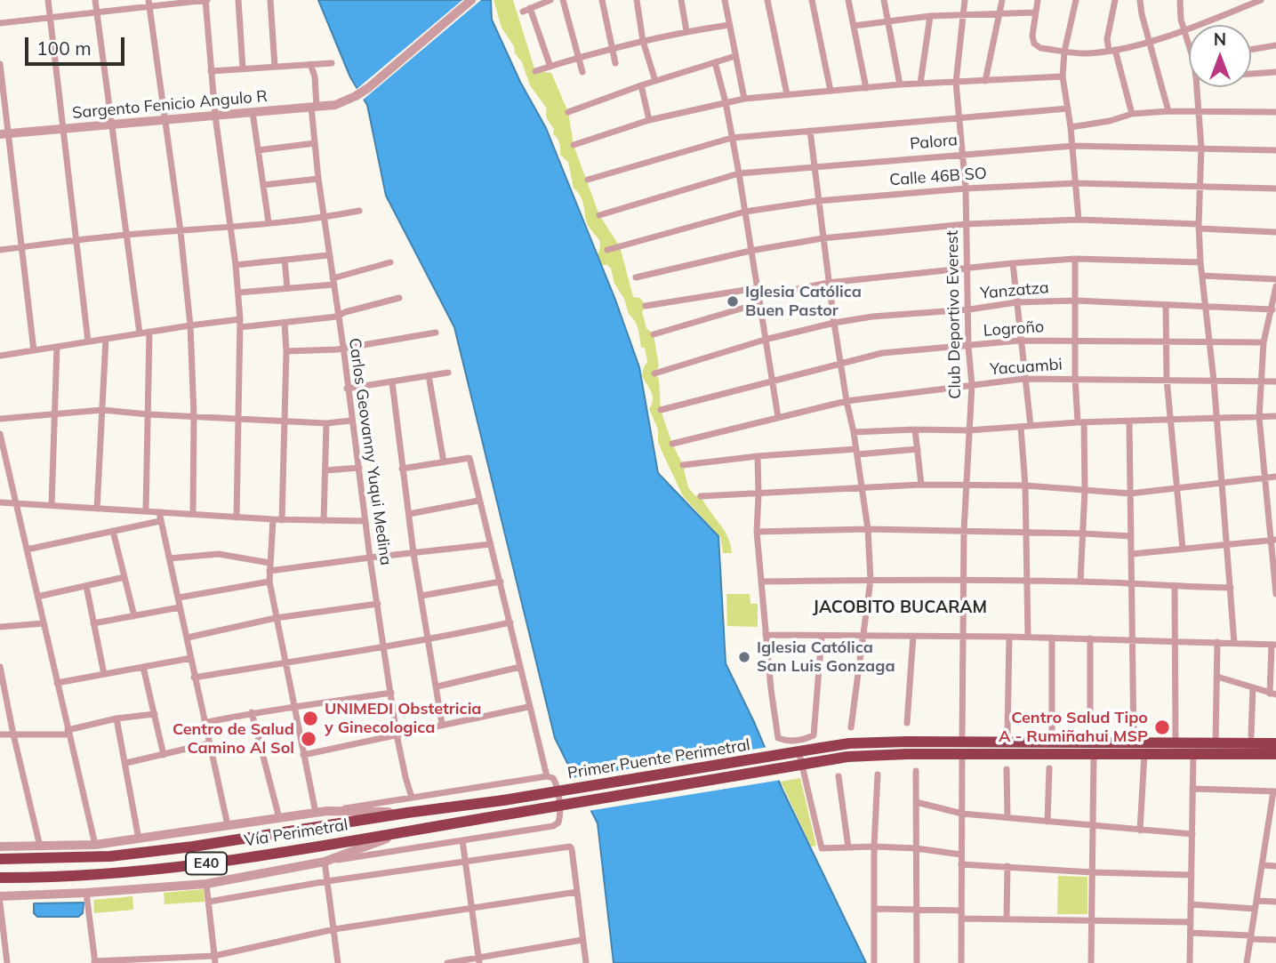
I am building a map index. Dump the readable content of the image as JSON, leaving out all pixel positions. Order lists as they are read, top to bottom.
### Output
{
  "streets": {
    "highway": ["Primer Puente Perimetral", "Vía Perimetral", "E40"],
    "street": [
      "Sargento Fenicio Angulo R",
      "Palora",
      "Calle 46B SO",
      "Yanzatza",
      "Club Deportivo Everest",
      "Logroño",
      "Yacuambi",
      "Carlos Geovanny Yuqui Medina"
    ]
  },
  "crossings": [
    ["Sargento Fenicio Angulo R", "Carlos Geovanny Yuqui Medina"],
    ["Palora", "Club Deportivo Everest"],
    ["Calle 46B SO", "Club Deportivo Everest"],
    ["Yanzatza", "Club Deportivo Everest"],
    ["Club Deportivo Everest", "Logroño"],
    ["Club Deportivo Everest", "Yacuambi"],
    ["Club Deportivo Everest", "Primer Puente Perimetral"],
    ["Club Deportivo Everest", "E40"],
    ["Carlos Geovanny Yuqui Medina", "Vía Perimetral"],
    ["Primer Puente Perimetral", "Vía Perimetral"],
    ["Primer Puente Perimetral", "E40"]
  ],
  "districts": ["JACOBITO BUCARAM"],
  "places": [
    "Iglesia Católica Buen Pastor",
    "Iglesia Católica San Luis Gonzaga",
    "UNIMEDI Obstetricia y Ginecologica",
    "Centro Salud Tipo A - Rumiñahui MSP",
    "Centro de Salud Camino Al Sol"
  ],
  "scale_bar": "100 m",
  "north": "top"
}
